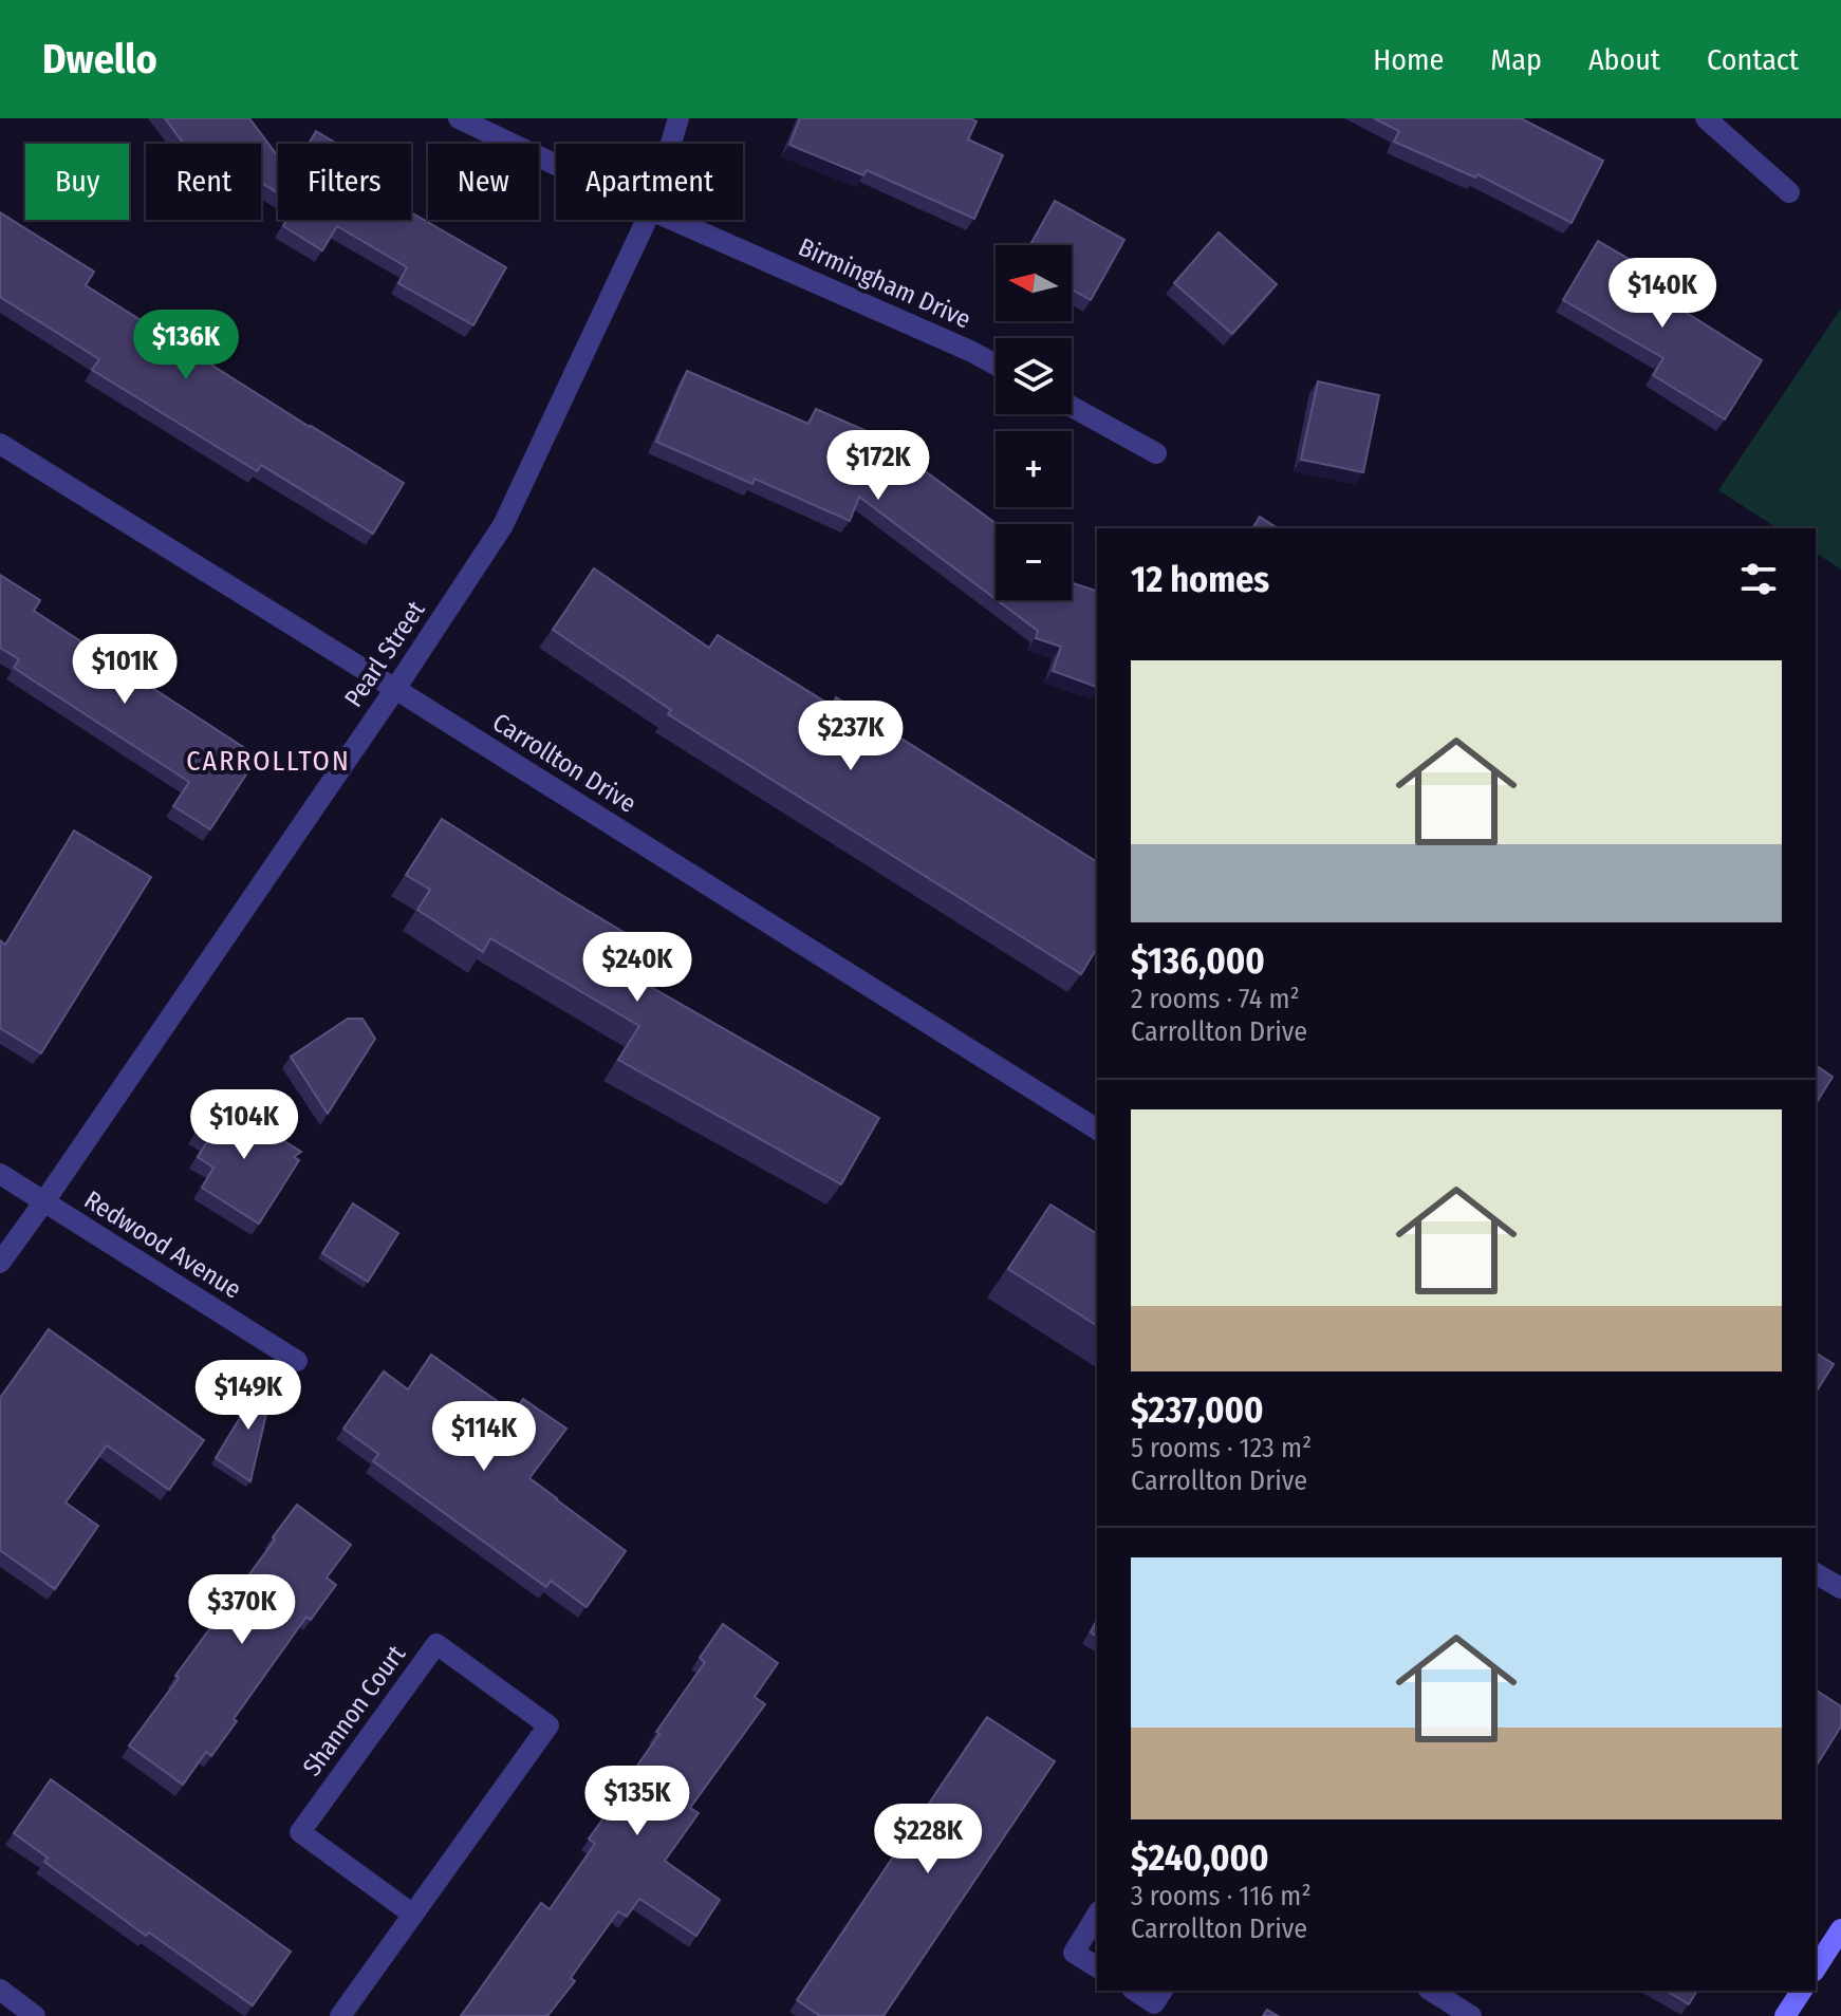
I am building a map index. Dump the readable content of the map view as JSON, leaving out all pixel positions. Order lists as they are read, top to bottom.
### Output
{
  "streets": {
    "street": [
      "Birmingham Drive",
      "Pearl Street",
      "Carrollton Drive",
      "Redwood Avenue",
      "Shannon Court"
    ]
  },
  "crossings": [
    ["Pearl Street", "Carrollton Drive"],
    ["Pearl Street", "Redwood Avenue"]
  ],
  "districts": ["CARROLLTON"],
  "north": "left",
  "page": {
    "header": "Dwello",
    "nav": [
      "Home",
      "Map",
      "About",
      "Contact"
    ],
    "chip": [
      "Buy",
      "Rent",
      "Filters",
      "New",
      "Apartment"
    ],
    "map_buttons": ["+", "−"],
    "price": [
      "$140K",
      "$136K",
      "$172K",
      "$101K",
      "$237K",
      "$240K",
      "$104K",
      "$149K",
      "$114K",
      "$370K",
      "$135K",
      "$228K"
    ],
    "heading": "12 homes",
    "list": [
      {
        "name": "$136,000",
        "note": "2 rooms · 74 m² · Carrollton Drive"
      },
      {
        "name": "$237,000",
        "note": "5 rooms · 123 m² · Carrollton Drive"
      },
      {
        "name": "$240,000",
        "note": "3 rooms · 116 m² · Carrollton Drive"
      }
    ]
  }
}
